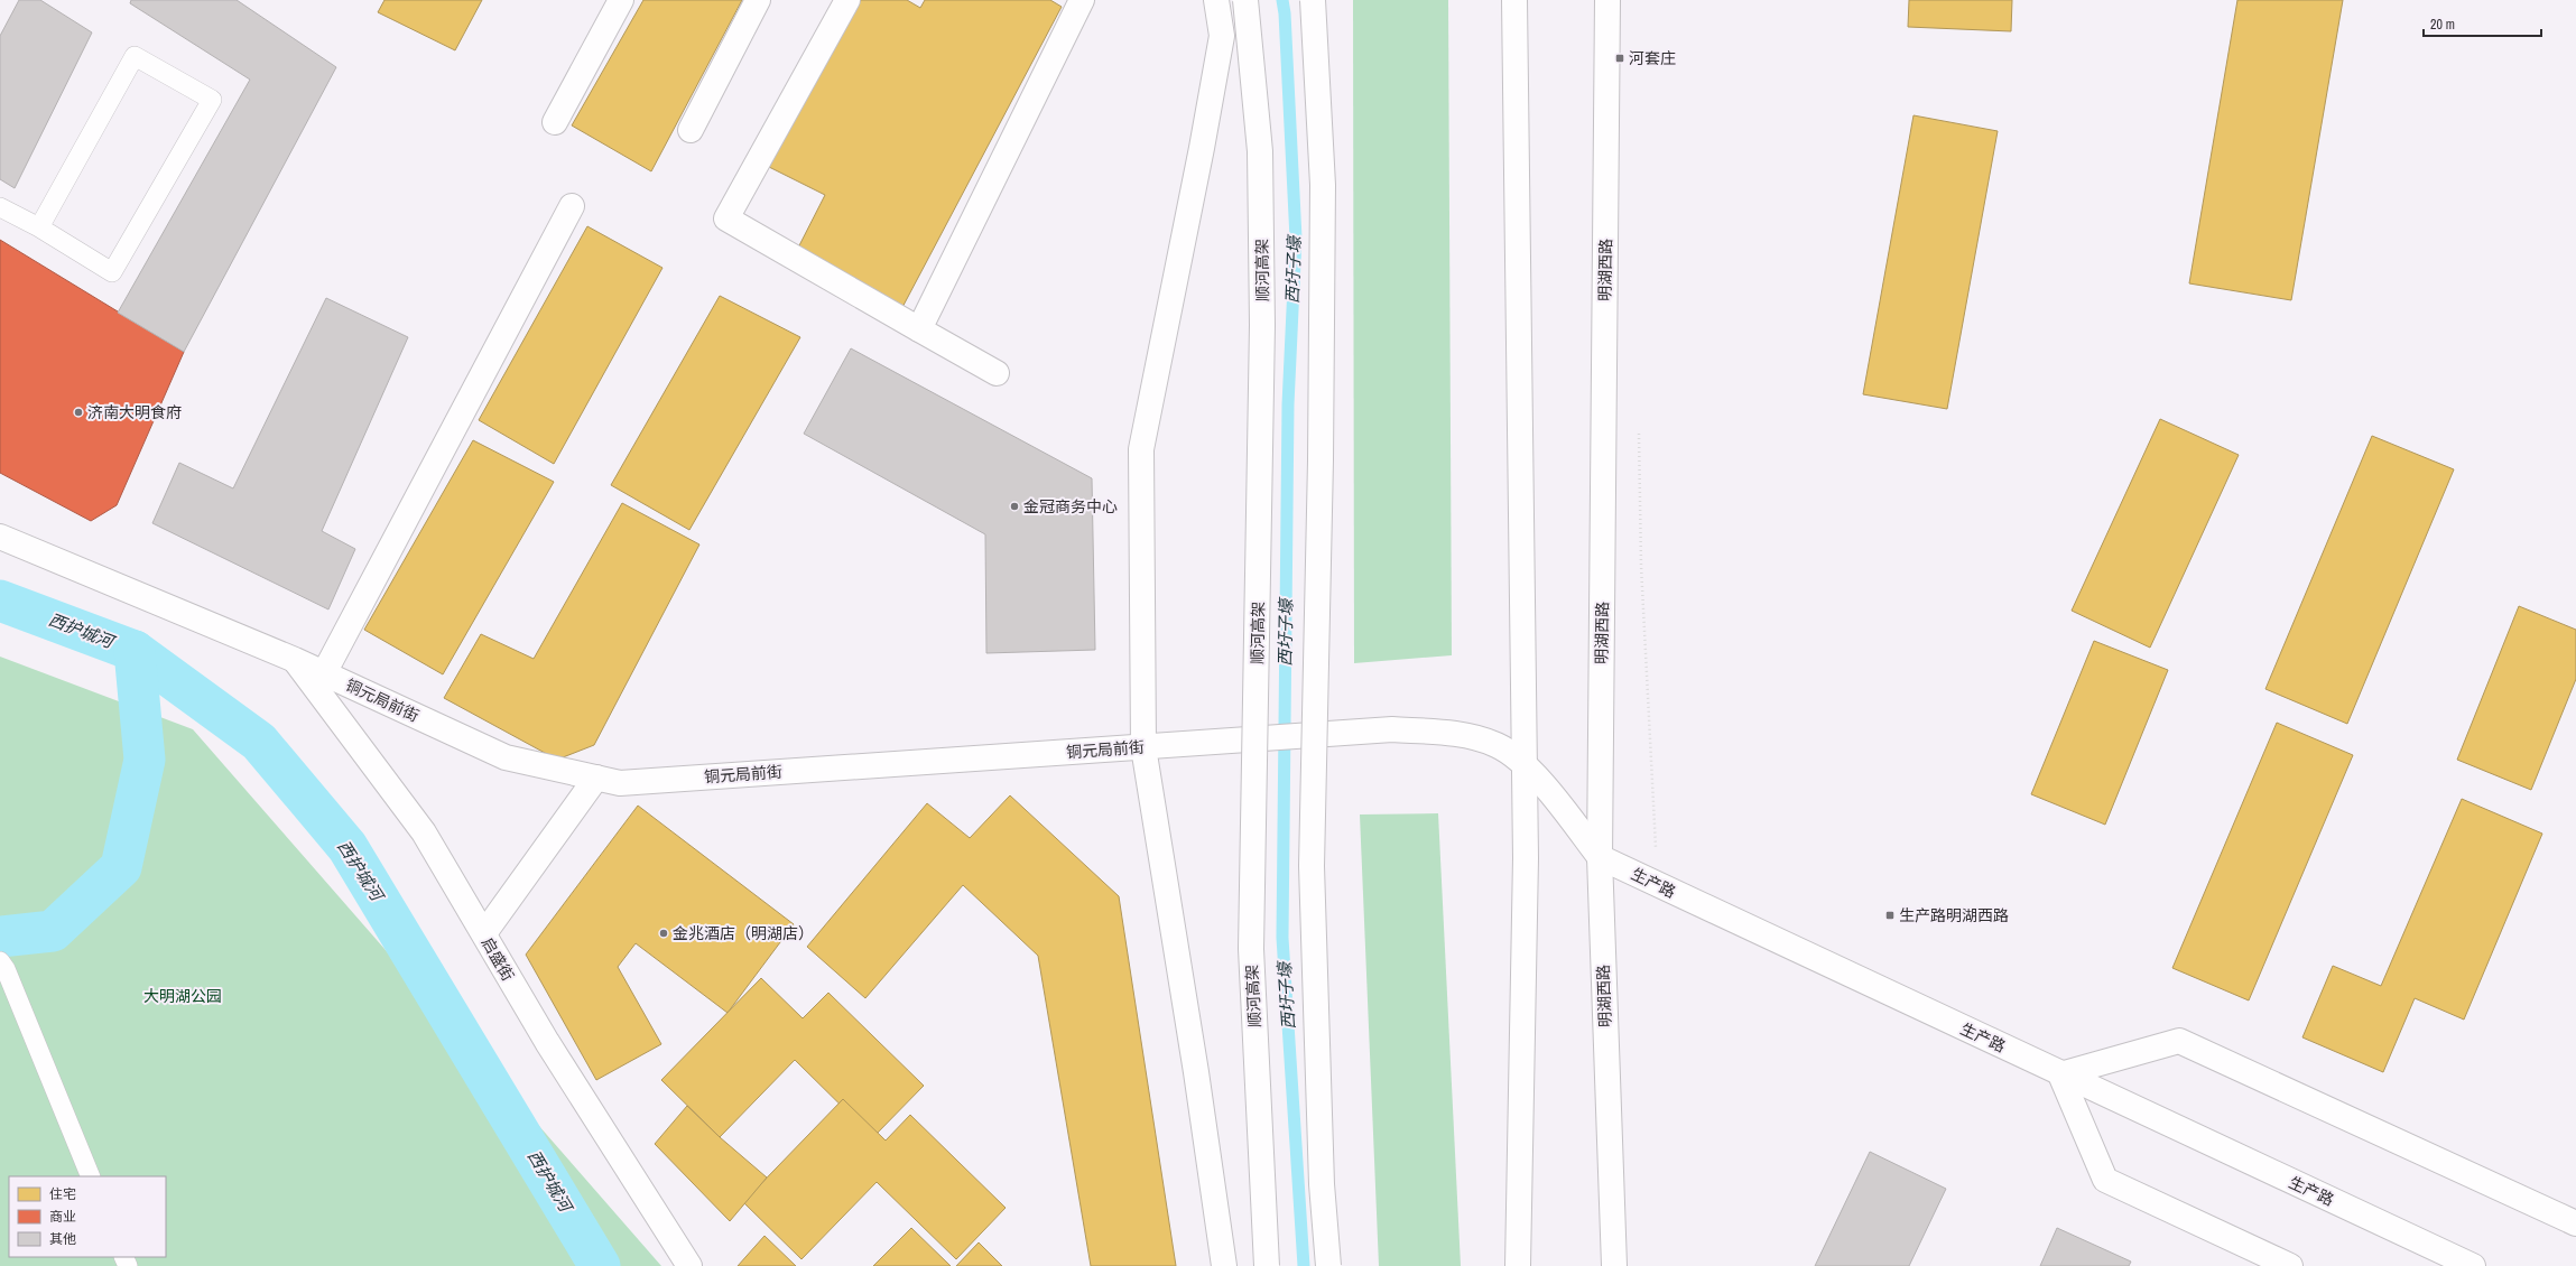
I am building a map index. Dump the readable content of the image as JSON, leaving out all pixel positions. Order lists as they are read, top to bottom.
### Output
{
  "streets": {
    "main road": [
      "顺河高架",
      "明湖西路",
      "铜元局前街",
      "生产路",
      "启盛街"
    ]
  },
  "crossings": [
    ["明湖西路", "生产路"],
    ["铜元局前街", "生产路"],
    ["铜元局前街", "启盛街"]
  ],
  "water": ["西圩子壕", "西护城河"],
  "parks": ["大明湖公园"],
  "places": {
    "transit": ["河套庄", "生产路明湖西路"],
    "other": ["济南大明食府", "金冠商务中心", "金兆酒店（明湖店）"]
  },
  "legend": ["住宅", "商业", "其他"],
  "scale_bar": "20 m"
}
